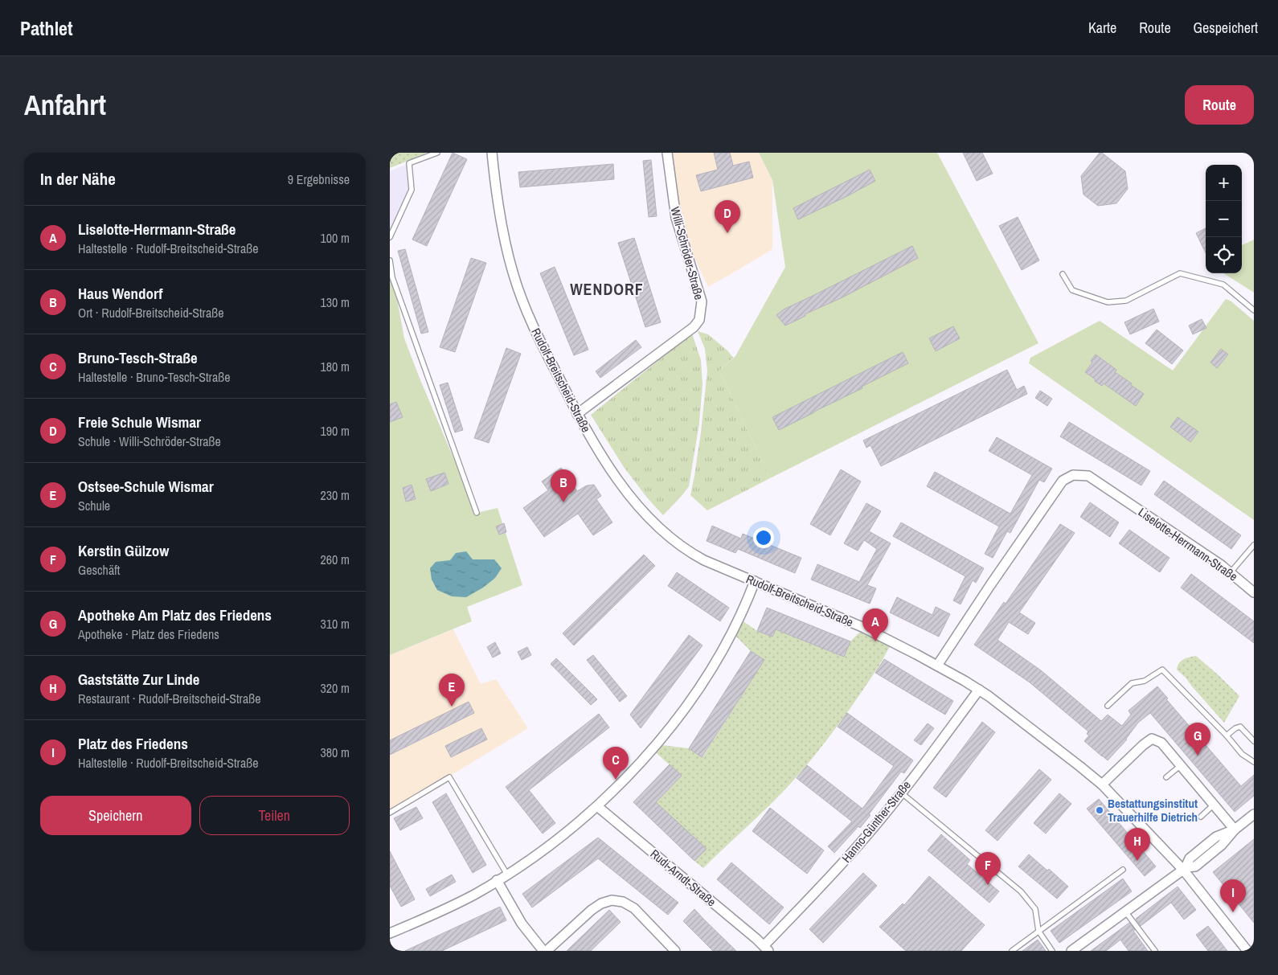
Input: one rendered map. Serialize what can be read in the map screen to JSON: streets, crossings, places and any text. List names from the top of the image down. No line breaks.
{"streets":{"street":["Willi-Schröder-Straße","Rudolf-Breitscheid-Straße","Liselotte-Herrmann-Straße","Hanno-Günther-Straße","Rudi-Arndt-Straße"]},"crossings":[["Willi-Schröder-Straße","Rudolf-Breitscheid-Straße"],["Rudolf-Breitscheid-Straße","Liselotte-Herrmann-Straße"],["Rudolf-Breitscheid-Straße","Hanno-Günther-Straße"],["Hanno-Günther-Straße","Rudi-Arndt-Straße"]],"districts":["WENDORF"],"places":["Bestattungsinstitut Trauerhilfe Dietrich"],"page":{"header":"Pathlet","nav":["Karte","Route","Gespeichert"],"buttons":["Route",["Speichern","Teilen"]],"title":"Anfahrt","heading":["In der Nähe","9 Ergebnisse"],"map_buttons":["+","−"],"pins":["D","B","A","E","G","C","H","F","I"],"list":[{"mark":"A","name":"Liselotte-Herrmann-Straße","note":"Haltestelle · Rudolf-Breitscheid-Straße","value":"100 m"},{"mark":"B","name":"Haus Wendorf","note":"Ort · Rudolf-Breitscheid-Straße","value":"130 m"},{"mark":"C","name":"Bruno-Tesch-Straße","note":"Haltestelle · Bruno-Tesch-Straße","value":"180 m"},{"mark":"D","name":"Freie Schule Wismar","note":"Schule · Willi-Schröder-Straße","value":"190 m"},{"mark":"E","name":"Ostsee-Schule Wismar","note":"Schule","value":"230 m"},{"mark":"F","name":"Kerstin Gülzow","note":"Geschäft","value":"260 m"},{"mark":"G","name":"Apotheke Am Platz des Friedens","note":"Apotheke · Platz des Friedens","value":"310 m"},{"mark":"H","name":"Gaststätte Zur Linde","note":"Restaurant · Rudolf-Breitscheid-Straße","value":"320 m"},{"mark":"I","name":"Platz des Friedens","note":"Haltestelle · Rudolf-Breitscheid-Straße","value":"380 m"}]}}
